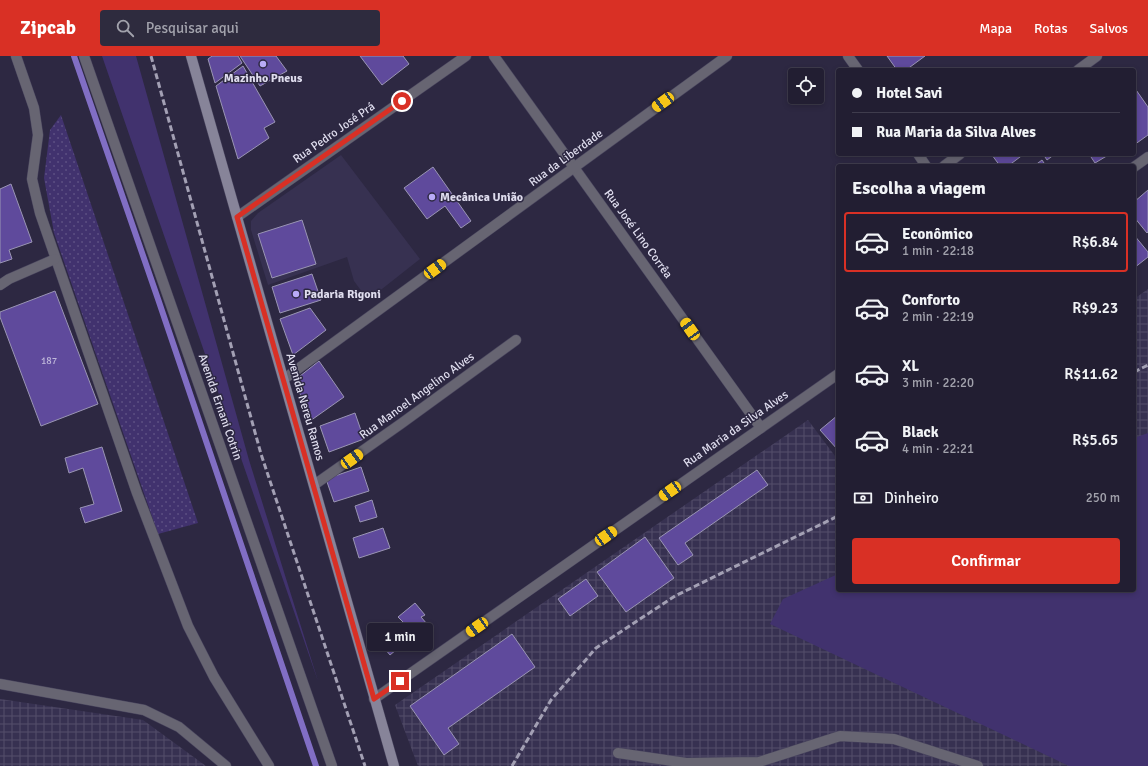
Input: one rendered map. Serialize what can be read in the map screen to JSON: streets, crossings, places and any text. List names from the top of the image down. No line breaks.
{"streets":{"main road":["Avenida Nereu Ramos"],"street":["Rua Pedro José Prá","Rua da Liberdade","Rua José Lino Corrêa","Rua Manoel Angelino Alves","Avenida Ernani Cotrin","Rua Maria da Silva Alves"]},"crossings":[["Rua Pedro José Prá","Avenida Nereu Ramos"],["Rua da Liberdade","Rua José Lino Corrêa"],["Rua da Liberdade","Avenida Nereu Ramos"],["Rua José Lino Corrêa","Rua Maria da Silva Alves"],["Rua Manoel Angelino Alves","Avenida Nereu Ramos"],["Avenida Nereu Ramos","Rua Maria da Silva Alves"]],"places":["Mazinho Pneus","Mecânica União","Padaria Rigoni"],"house_numbers":["187"],"page":{"header":"Zipcab","search":"Pesquisar aqui","nav":["Mapa","Rotas","Salvos"],"banner":["Hotel Savi","Rua Maria da Silva Alves"],"heading":"Escolha a viagem","list":[{"name":"Econômico","note":"1 min · 22:18","value":"R$6.84"},{"name":"Conforto","note":"2 min · 22:19","value":"R$9.23"},{"name":"XL","note":"3 min · 22:20","value":"R$11.62"},{"name":"Black","note":"4 min · 22:21","value":"R$5.65"}],"pay":["Dinheiro","250 m"],"buttons":"Confirmar","bubble":"1 min"}}
